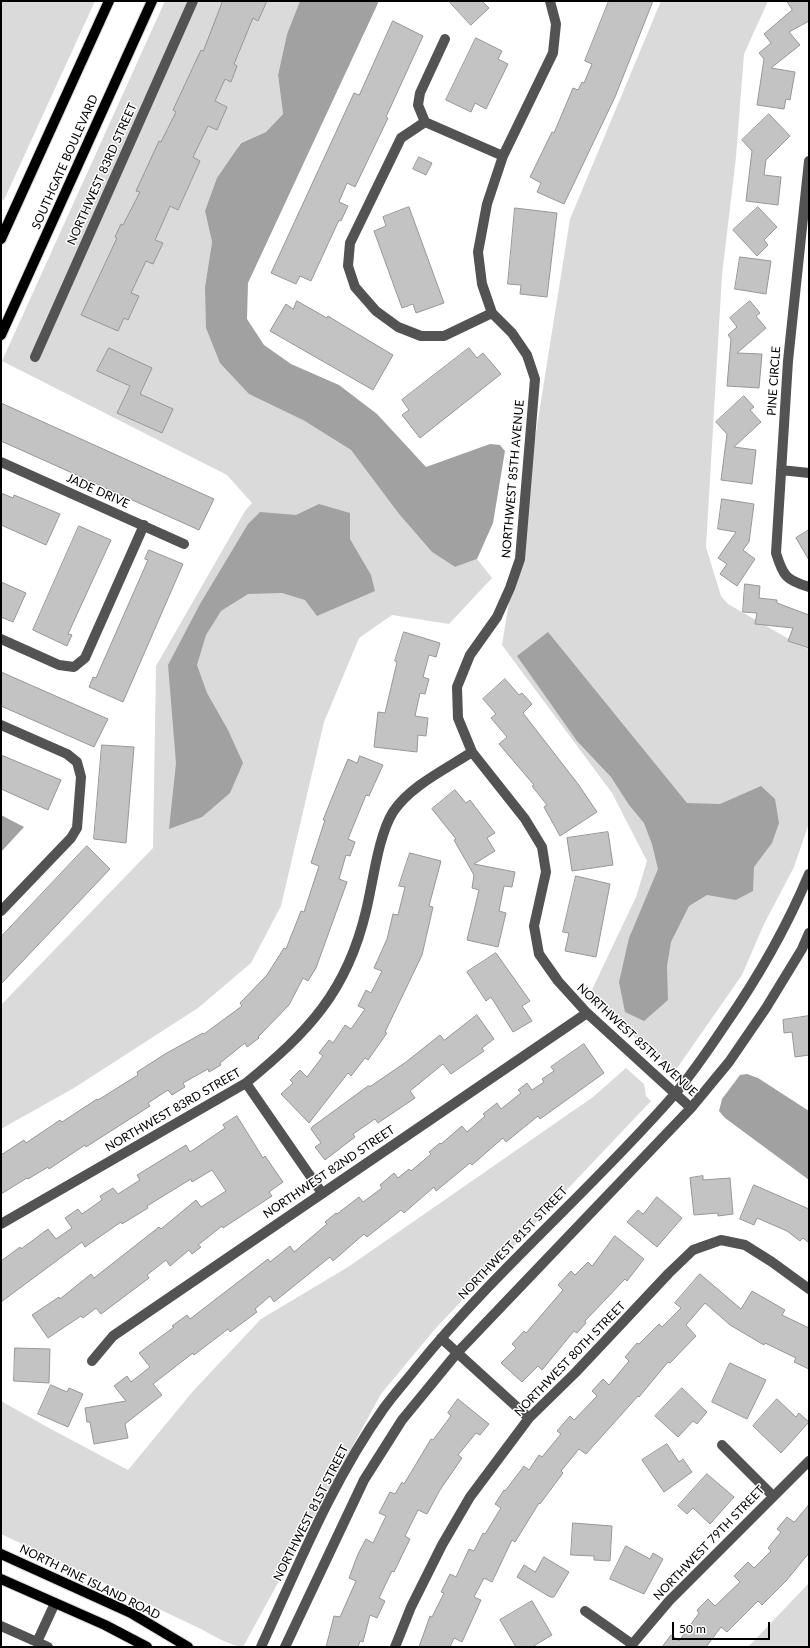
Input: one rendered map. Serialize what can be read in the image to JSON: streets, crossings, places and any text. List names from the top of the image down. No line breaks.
{"streets":{"main road":["SOUTHGATE BOULEVARD","NORTH PINE ISLAND ROAD"],"street":["NORTHWEST 83RD STREET","PINE CIRCLE","NORTHWEST 85TH AVENUE","JADE DRIVE","NORTHWEST 82ND STREET","NORTHWEST 81ST STREET","NORTHWEST 80TH STREET","NORTHWEST 79TH STREET"]},"crossings":[["NORTHWEST 83RD STREET","NORTHWEST 85TH AVENUE"],["NORTHWEST 85TH AVENUE","NORTHWEST 82ND STREET"],["NORTHWEST 85TH AVENUE","NORTHWEST 81ST STREET"]],"scale_bar":"50 m"}
